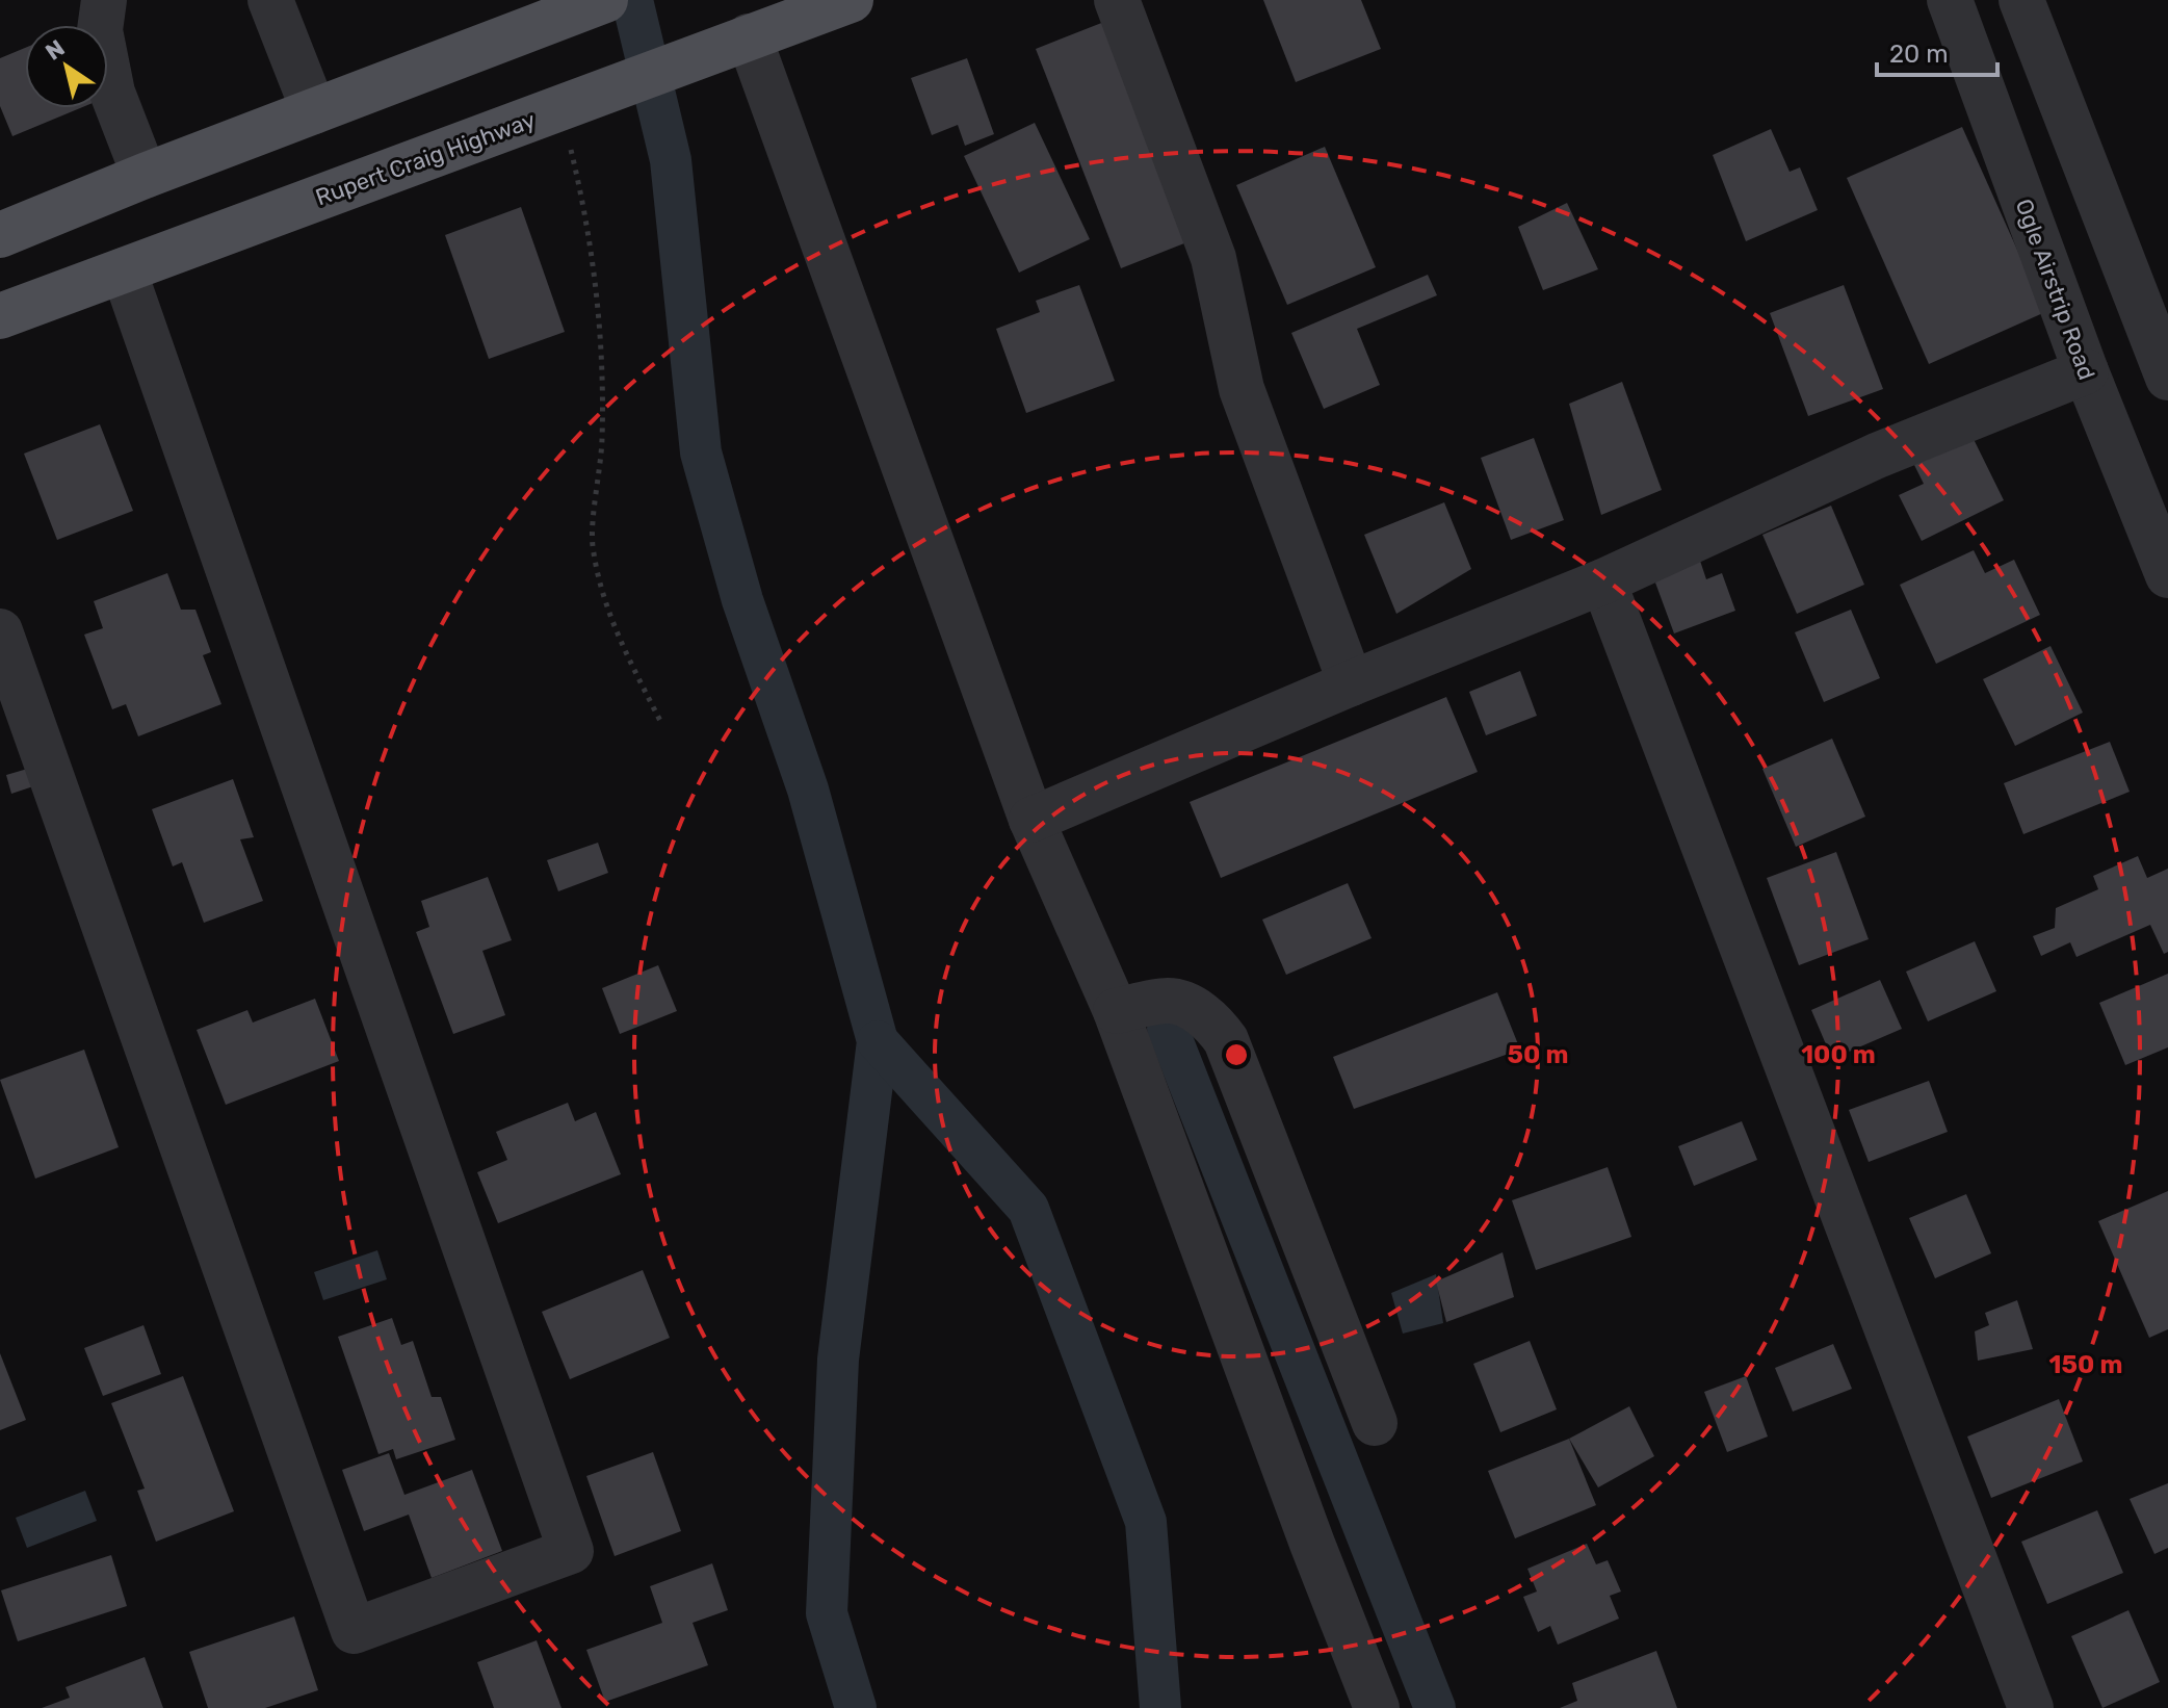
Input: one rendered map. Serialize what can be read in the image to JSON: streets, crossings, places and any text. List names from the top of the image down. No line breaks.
{"streets":{"main road":["Rupert Craig Highway"],"street":["Ogle Airstrip Road"]},"scale_bar":"20 m","north":"top left","rings":["50 m","100 m","150 m"]}
